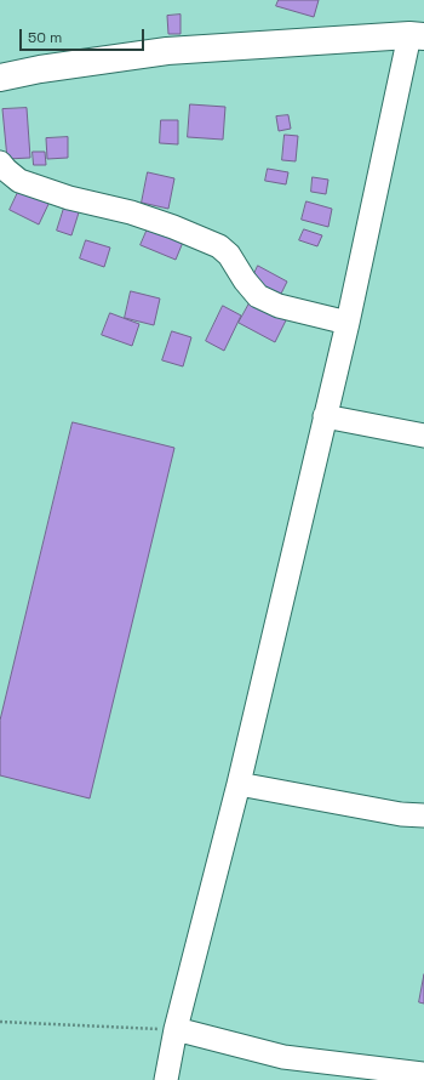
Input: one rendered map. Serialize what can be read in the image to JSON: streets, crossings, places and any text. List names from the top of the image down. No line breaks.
{"scale_bar":"50 m"}
